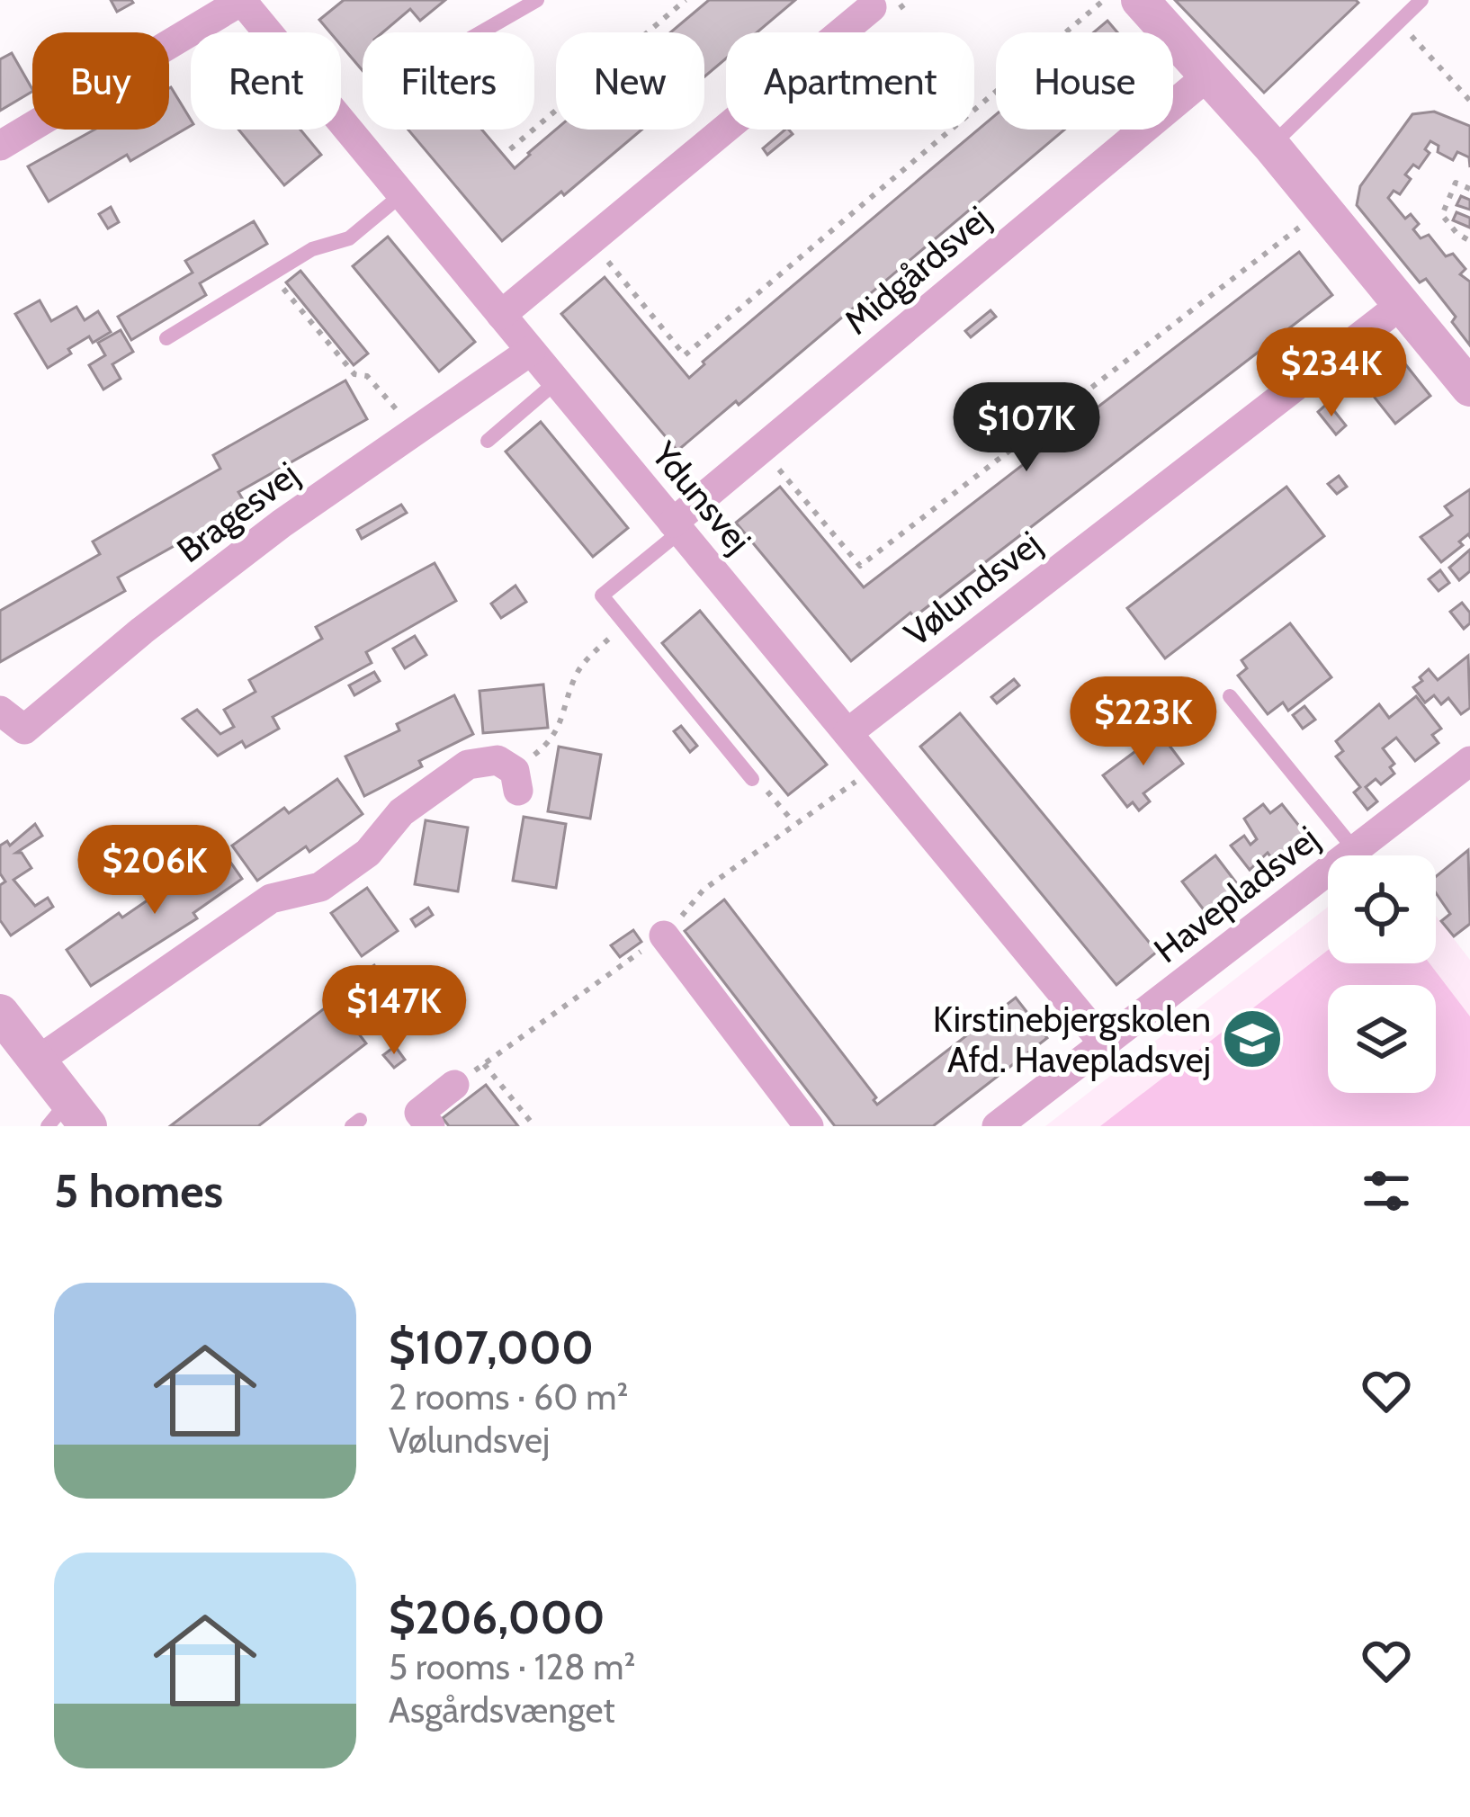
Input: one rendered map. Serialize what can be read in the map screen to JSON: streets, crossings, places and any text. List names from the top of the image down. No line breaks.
{"streets":{"street":["Midgårdsvej","Ydunsvej","Bragesvej","Vølundsvej","Havepladsvej"]},"crossings":[["Midgårdsvej","Ydunsvej"],["Ydunsvej","Bragesvej"],["Ydunsvej","Vølundsvej"],["Ydunsvej","Havepladsvej"]],"places":{"school or university":["Kirstinebjergskolen Afd. Havepladsvej"]},"page":{"chip":["Buy","Rent","Filters","New","Apartment","House"],"price":["$234K","$107K","$223K","$206K","$147K"],"heading":"5 homes","list":[{"name":"$107,000","note":"2 rooms · 60 m² · Vølundsvej"},{"name":"$206,000","note":"5 rooms · 128 m² · Asgårdsvænget"}]}}
